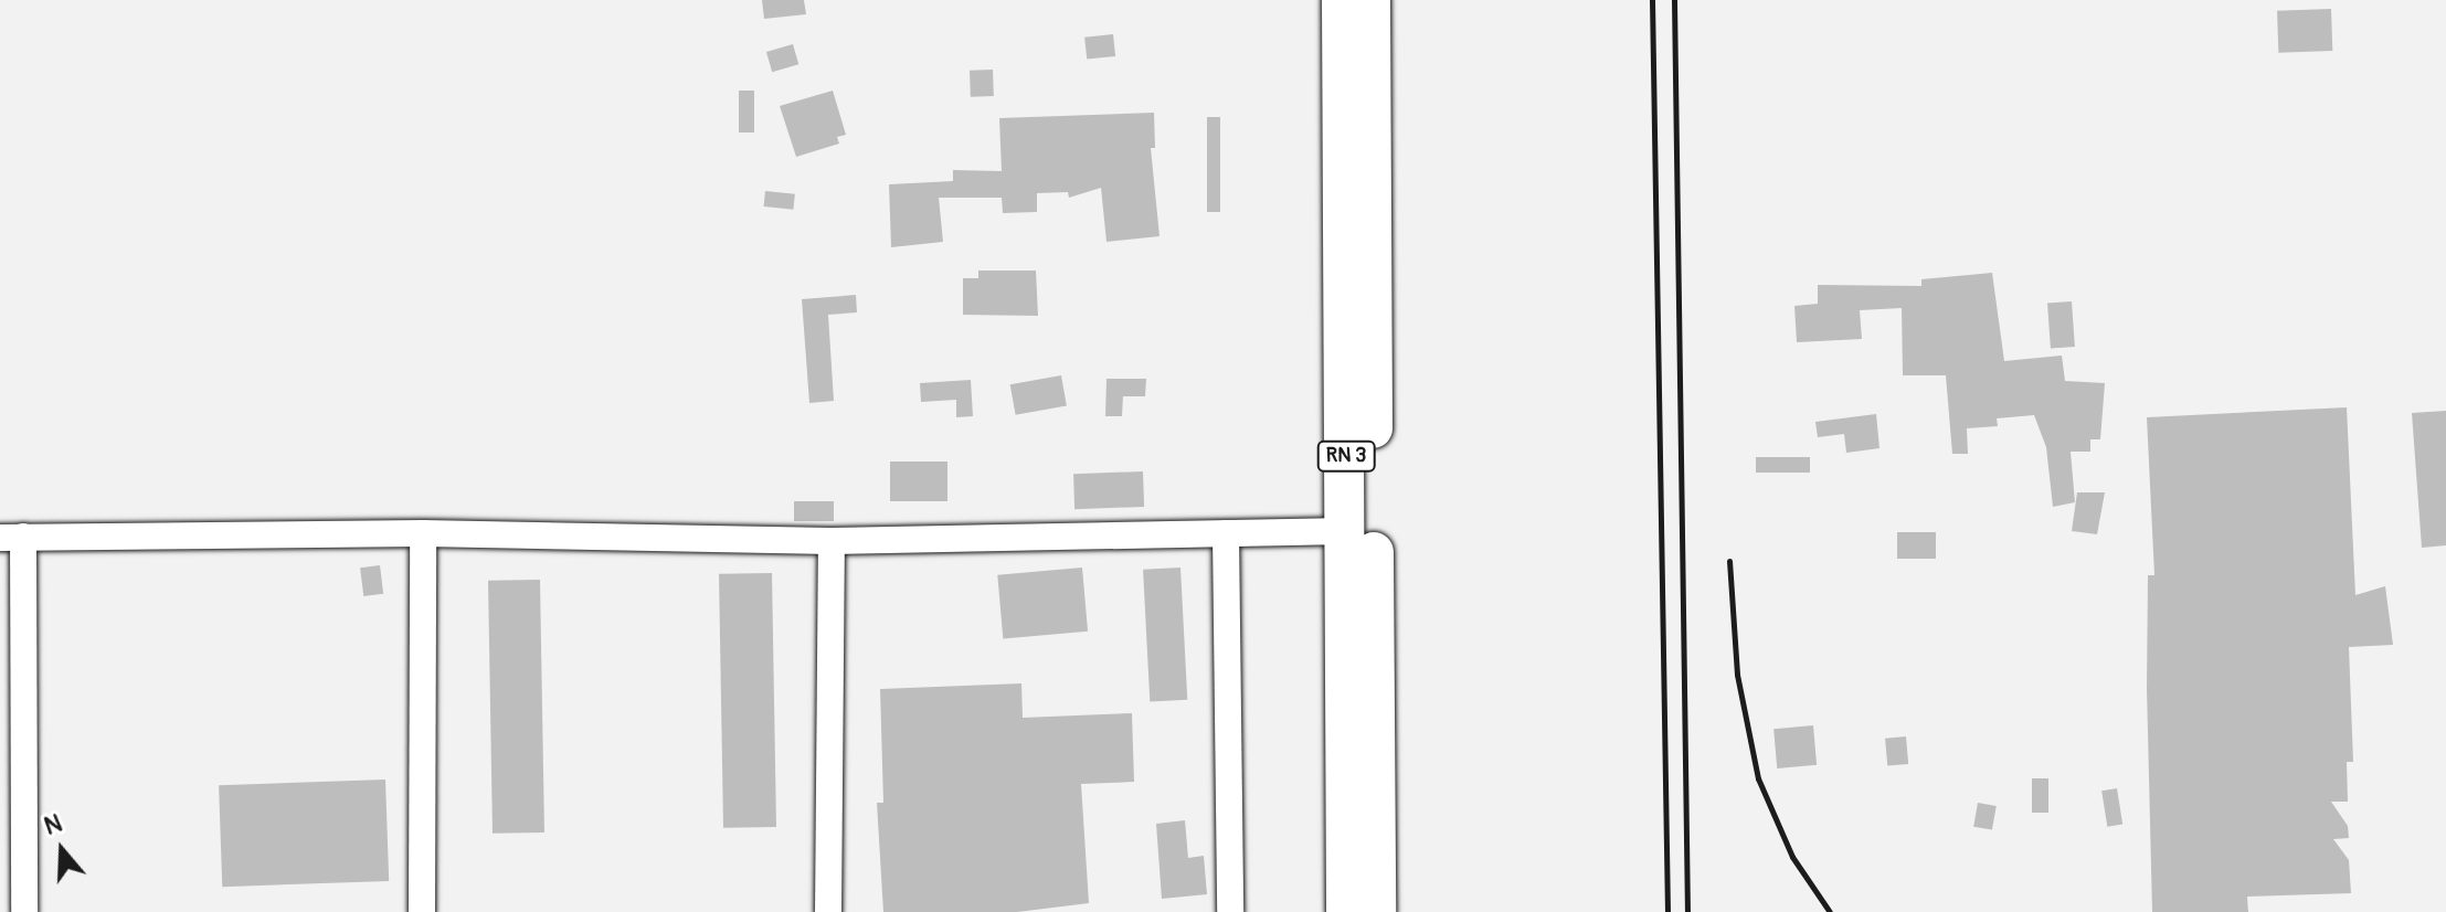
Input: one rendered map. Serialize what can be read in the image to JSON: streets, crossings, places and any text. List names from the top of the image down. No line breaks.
{"streets":{"highway":["RN 3"]},"north":"top"}
